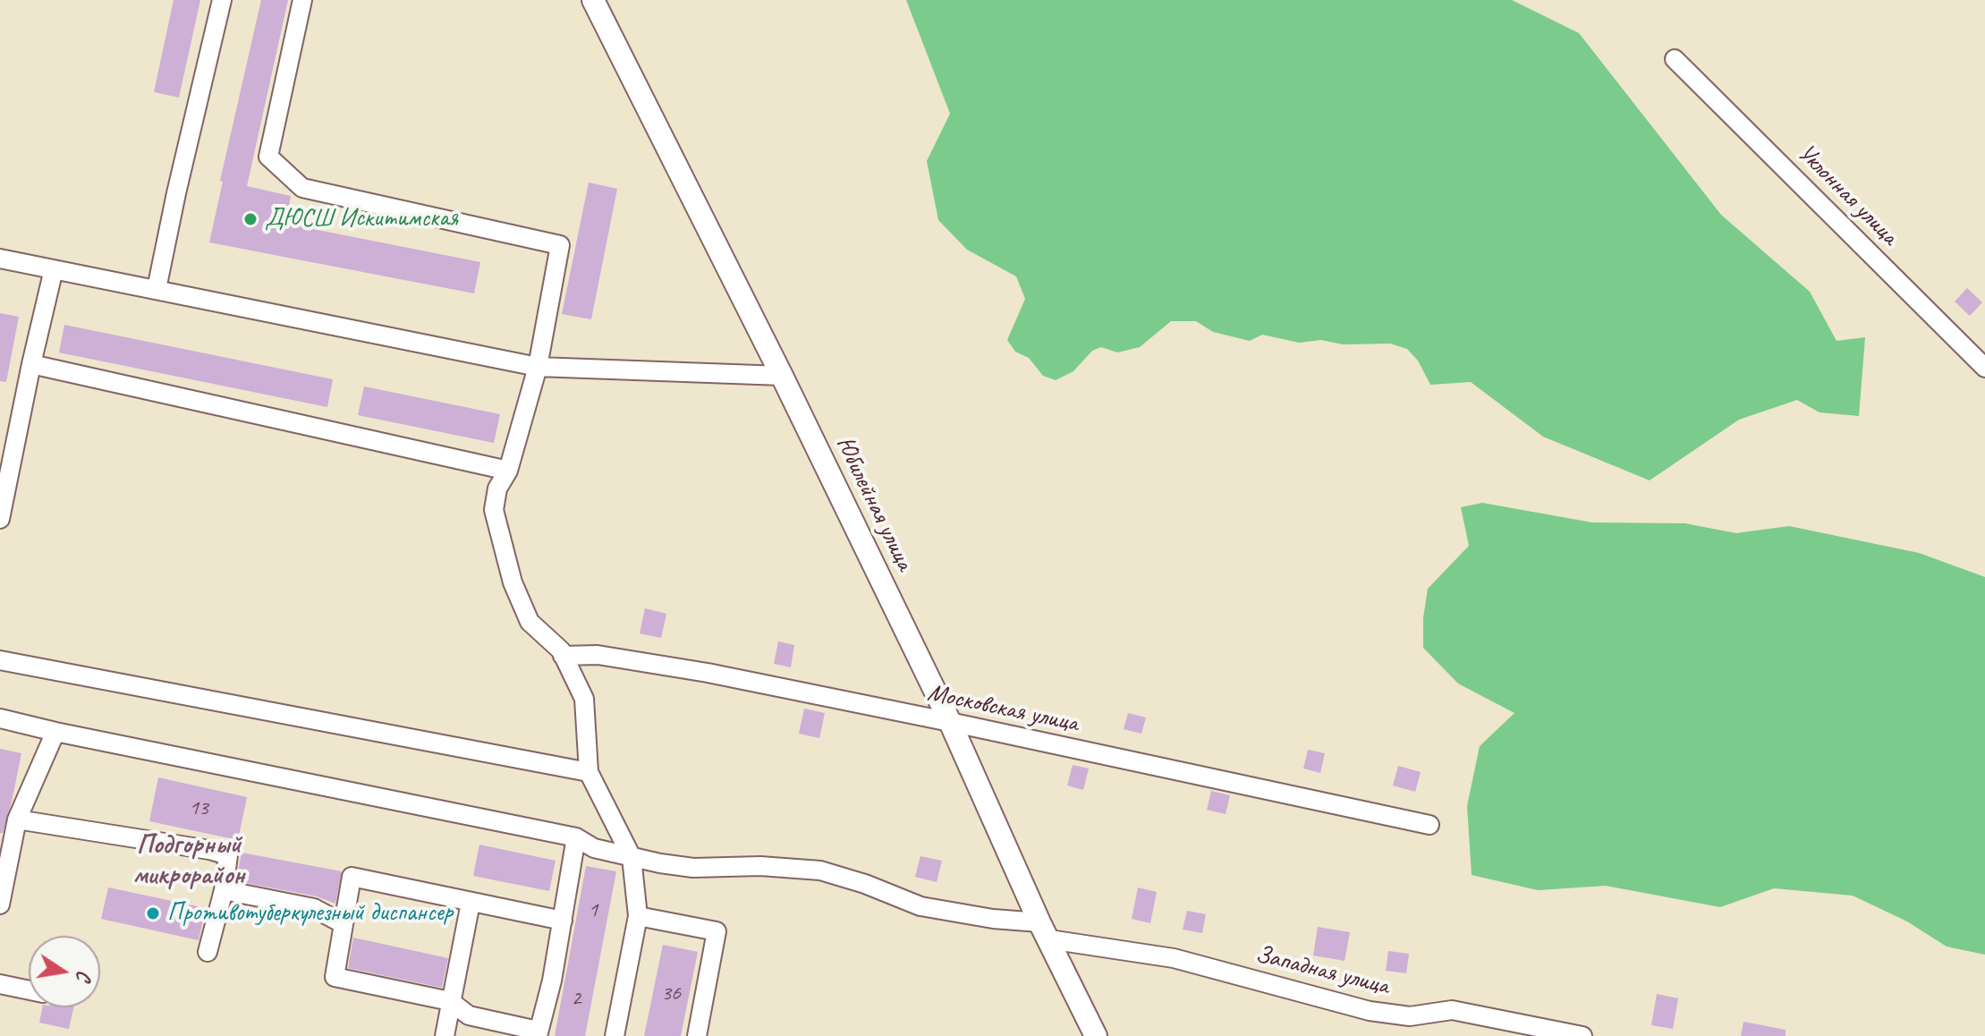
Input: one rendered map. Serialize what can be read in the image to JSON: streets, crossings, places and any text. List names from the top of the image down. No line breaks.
{"streets":{"main road":["Юбилейная улица"],"street":["Уклонная улица","Московская улица","Западная улица"]},"crossings":[["Юбилейная улица","Московская улица"],["Юбилейная улица","Западная улица"]],"districts":["Подгорный микрорайон"],"places":["ДЮСШ Искитимская","Противотуберкулезный диспансер"],"house_numbers":["13","1","36","2"],"north":"right"}
